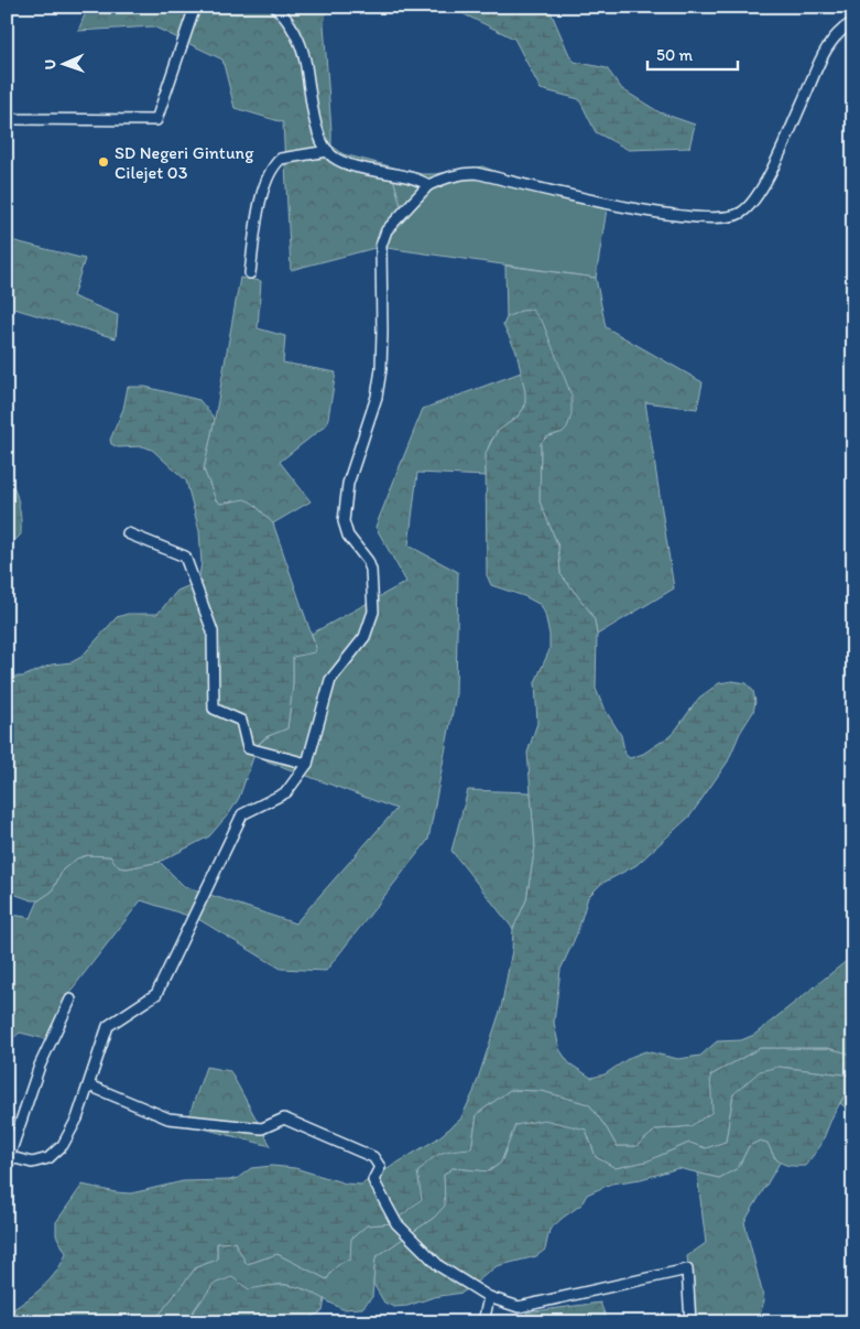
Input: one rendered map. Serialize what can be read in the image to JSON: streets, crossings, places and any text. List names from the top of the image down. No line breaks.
{"places":["SD Negeri Gintung Cilejet 03"],"scale_bar":"50 m","north":"left"}
